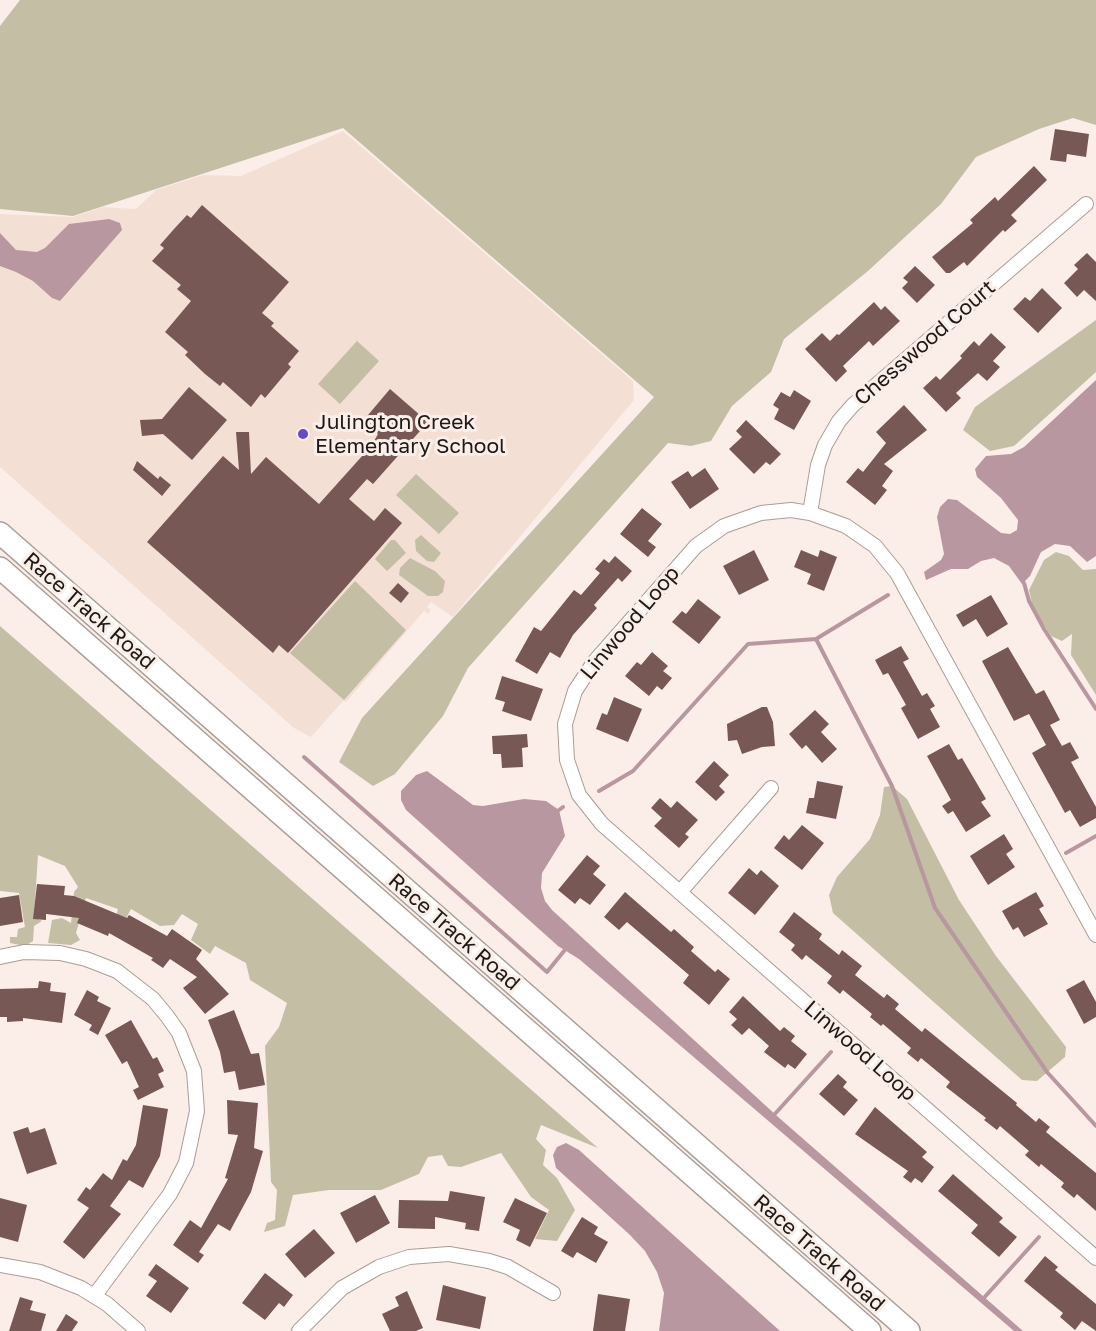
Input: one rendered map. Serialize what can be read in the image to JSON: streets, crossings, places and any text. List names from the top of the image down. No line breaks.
{"streets":{"main road":["Race Track Road"],"street":["Chesswood Court","Linwood Loop"]},"crossings":[["Chesswood Court","Linwood Loop"]],"places":["Julington Creek Elementary School"]}
